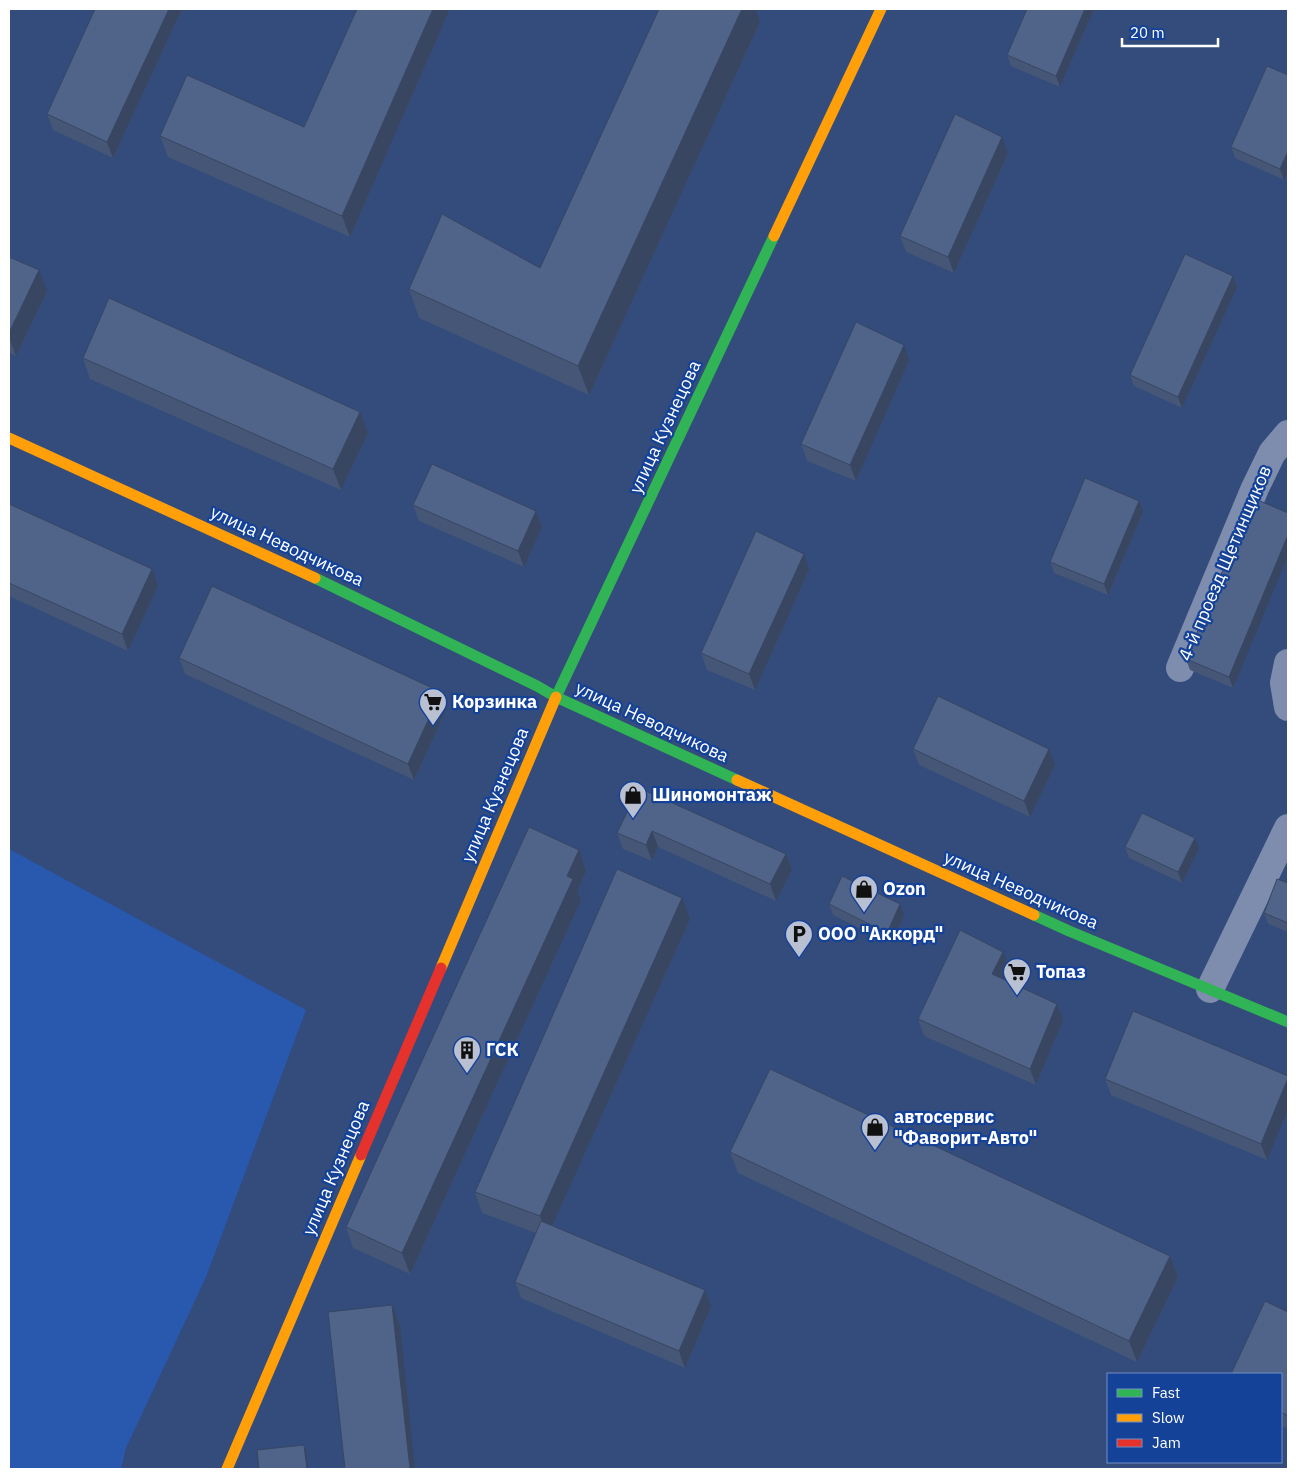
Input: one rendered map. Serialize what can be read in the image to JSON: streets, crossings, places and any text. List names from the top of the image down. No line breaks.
{"streets":{"main road":["улица Кузнецова","улица Неводчикова"],"street":["4-й проезд Щетинщиков"]},"crossings":[["улица Кузнецова","улица Неводчикова"]],"places":{"supermarket":["Корзинка","Топаз"],"shop":["Шиномонтаж","Ozon","автосервис \"Фаворит-Авто\""],"parking":["ООО \"Аккорд\""],"building":["ГСК"]},"legend":["Fast","Slow","Jam"],"scale_bar":"20 m"}
